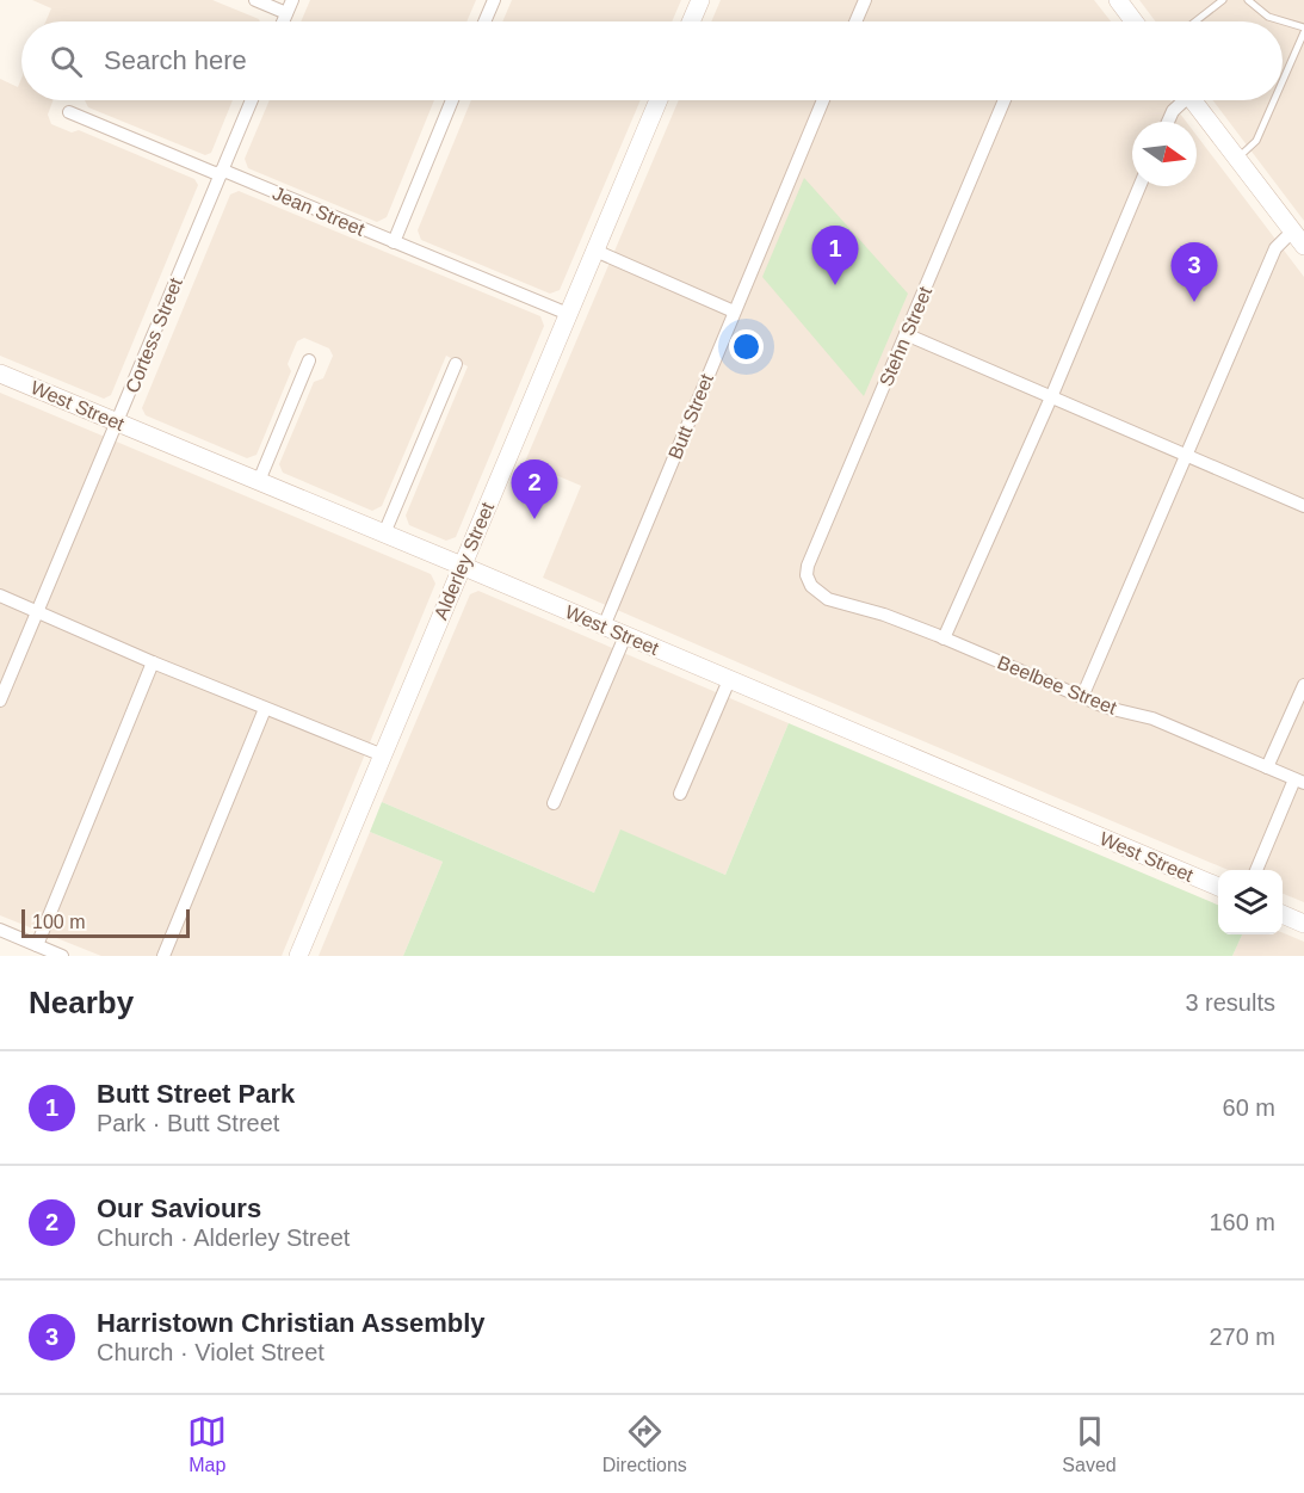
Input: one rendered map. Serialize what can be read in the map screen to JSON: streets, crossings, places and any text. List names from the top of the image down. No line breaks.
{"streets":{"main road":["West Street","Alderley Street"],"street":["Jean Street","Cortess Street","Stehn Street","Butt Street","Beelbee Street"]},"crossings":[["Jean Street","Cortess Street"],["Jean Street","Alderley Street"],["Cortess Street","West Street"],["Stehn Street","Beelbee Street"],["West Street","Butt Street"],["West Street","Alderley Street"]],"scale_bar":"100 m","north":"right","page":{"search":"Search here","pins":["1","3","2"],"scale":"100 m","heading":["Nearby","3 results"],"list":[{"mark":"1","name":"Butt Street Park","note":"Park · Butt Street","value":"60 m"},{"mark":"2","name":"Our Saviours","note":"Church · Alderley Street","value":"160 m"},{"mark":"3","name":"Harristown Christian Assembly","note":"Church · Violet Street","value":"270 m"}],"nav":["Map","Directions","Saved"]}}
